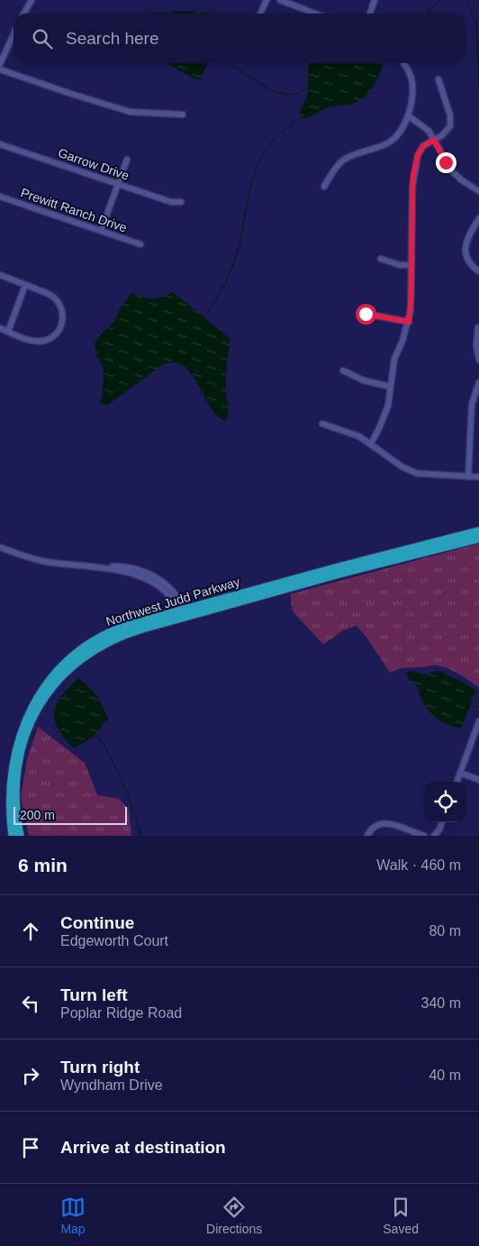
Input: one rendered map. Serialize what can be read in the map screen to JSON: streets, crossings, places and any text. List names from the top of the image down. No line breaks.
{"streets":{"highway":["Northwest Judd Parkway"],"street":["Garrow Drive","Prewitt Ranch Drive"]},"scale_bar":"200 m","page":{"search":"Search here","scale":"200 m","heading":["6 min","Walk · 460 m"],"list":[["Continue","Edgeworth Court","80 m"],["Turn left","Poplar Ridge Road","340 m"],["Turn right","Wyndham Drive","40 m"],"Arrive at destination"],"nav":["Map","Directions","Saved"]}}
